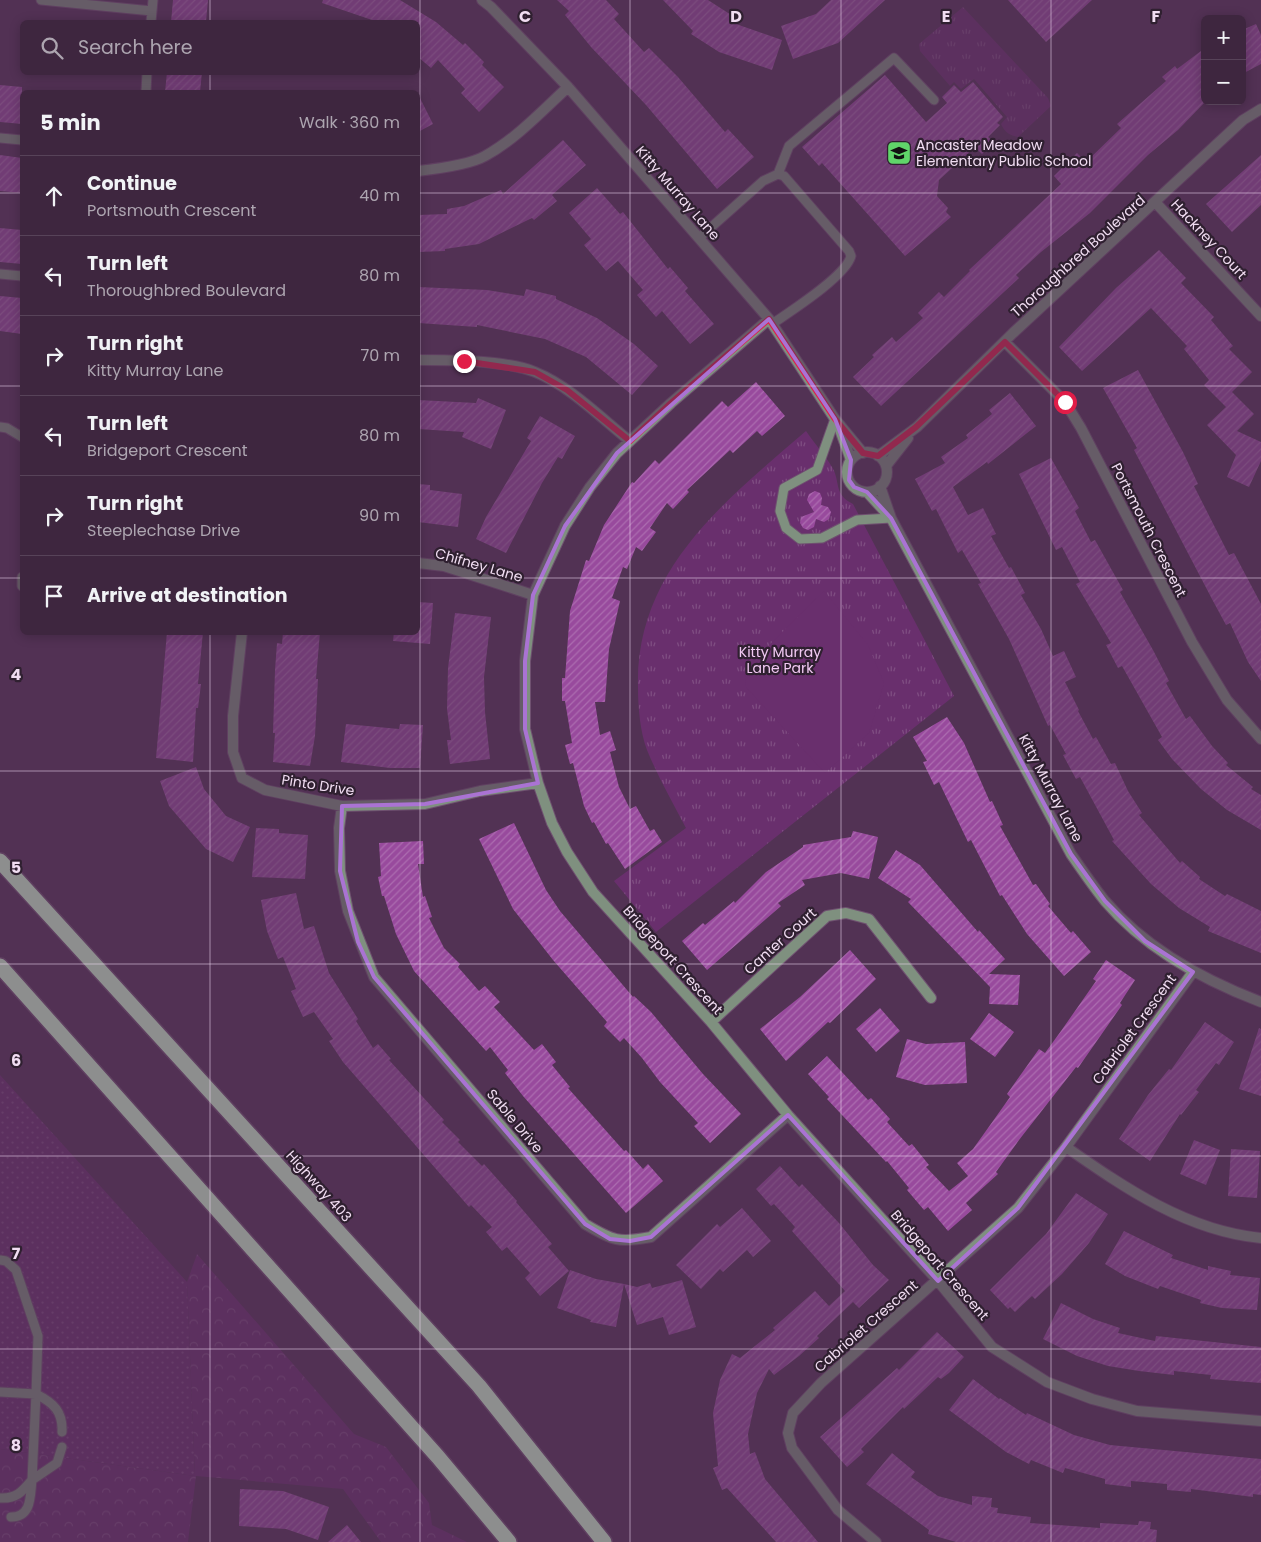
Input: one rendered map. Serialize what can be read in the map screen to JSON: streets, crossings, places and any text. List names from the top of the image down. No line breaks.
{"streets":{"highway":["Highway 403"],"street":["Kitty Murray Lane","Hackney Court","Thoroughbred Boulevard","Portsmouth Crescent","Chifney Lane","Pinto Drive","Canter Court","Bridgeport Crescent","Cabriolet Crescent","Sable Drive"]},"crossings":[["Kitty Murray Lane","Thoroughbred Boulevard"],["Kitty Murray Lane","Bridgeport Crescent"],["Kitty Murray Lane","Cabriolet Crescent"],["Hackney Court","Thoroughbred Boulevard"],["Thoroughbred Boulevard","Portsmouth Crescent"],["Chifney Lane","Bridgeport Crescent"],["Pinto Drive","Bridgeport Crescent"],["Pinto Drive","Sable Drive"],["Canter Court","Bridgeport Crescent"],["Bridgeport Crescent","Cabriolet Crescent"],["Bridgeport Crescent","Sable Drive"]],"parks":["Kitty Murray Lane Park"],"places":{"school or university":["Ancaster Meadow Elementary Public School"]},"page":{"map_buttons":["+","−"],"search":"Search here","heading":["5 min","Walk · 360 m"],"list":[["Continue","Portsmouth Crescent","40 m"],["Turn left","Thoroughbred Boulevard","80 m"],["Turn right","Kitty Murray Lane","70 m"],["Turn left","Bridgeport Crescent","80 m"],["Turn right","Steeplechase Drive","90 m"],"Arrive at destination"]},"grid":{"columns":["C","D","E","F"],"rows":["4","5","6","7","8"]}}
